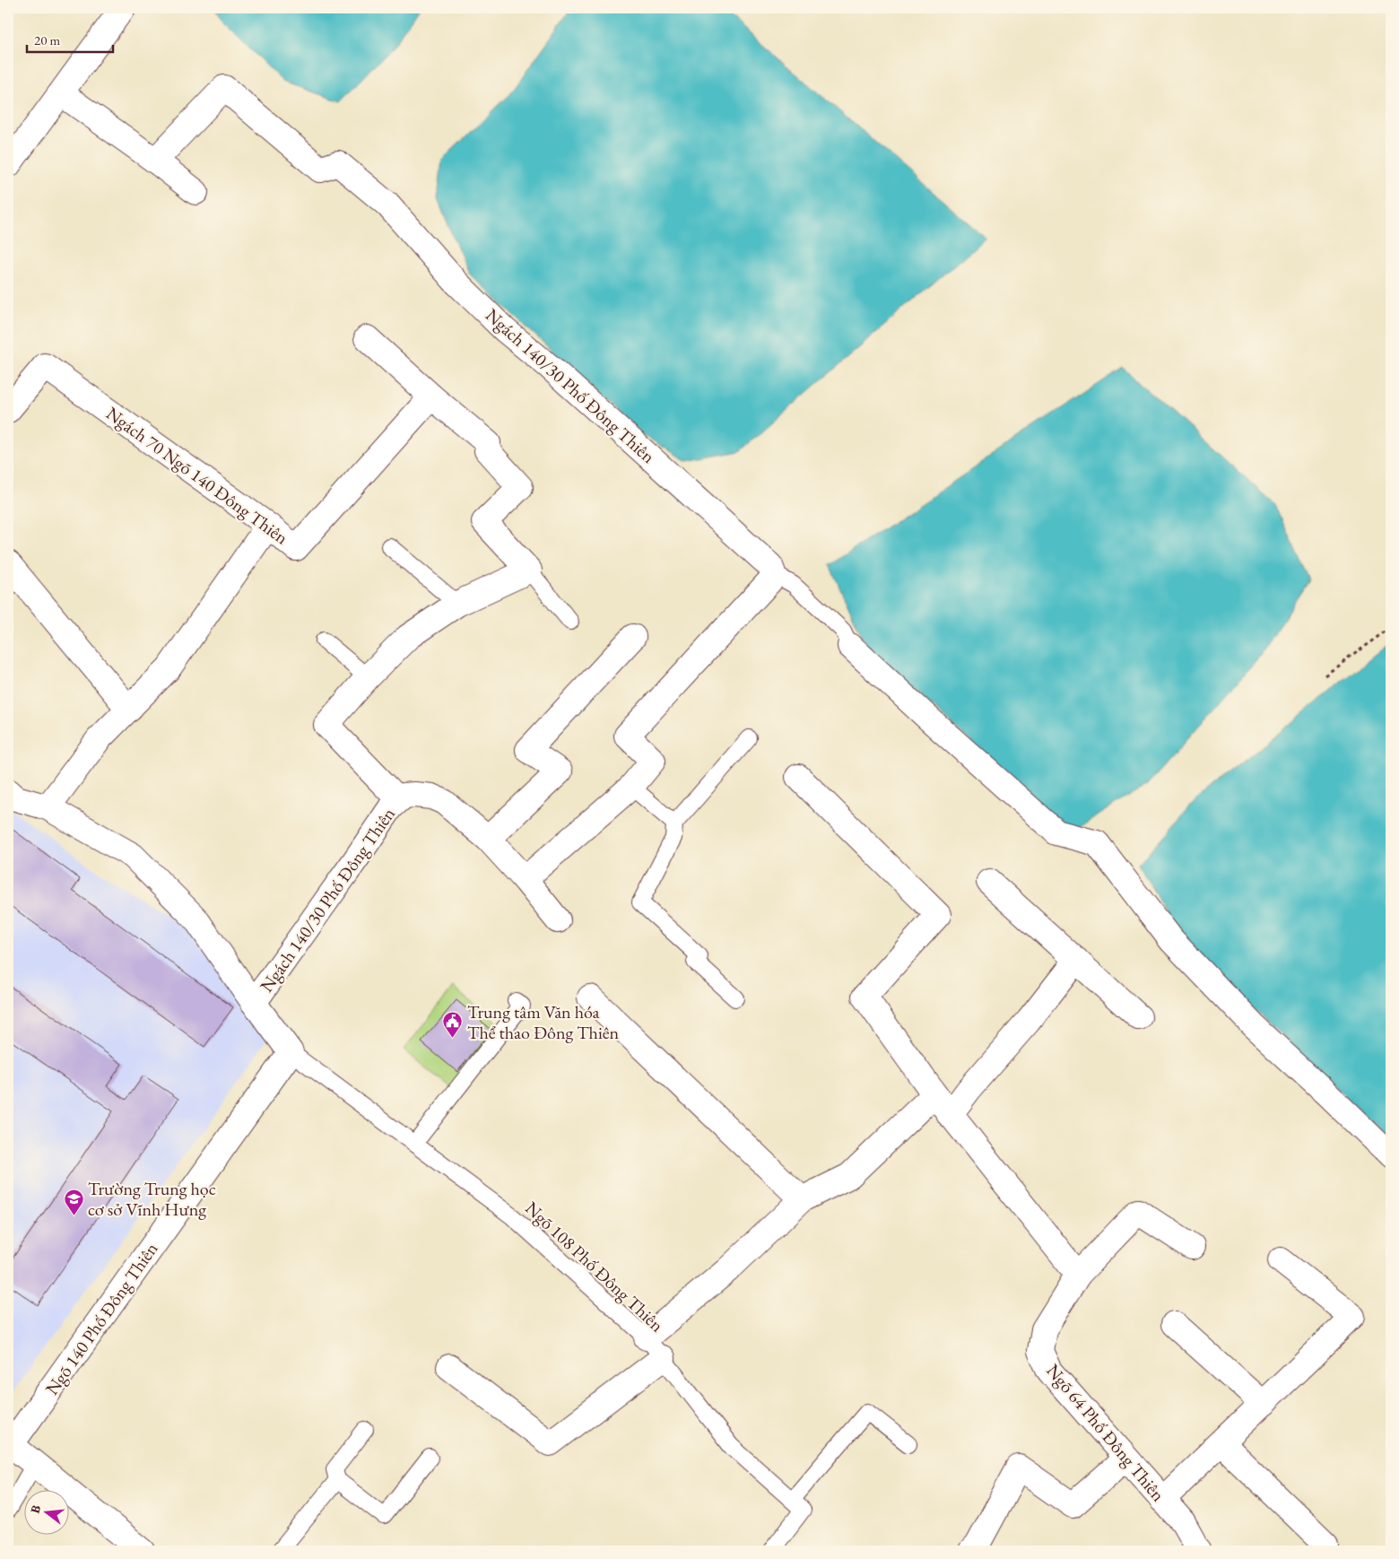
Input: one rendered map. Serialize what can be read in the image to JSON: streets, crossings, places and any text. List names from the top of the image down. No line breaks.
{"streets":{"street":["Ngách 140/30 Phố Đông Thiên","Ngách 70 Ngõ 140 Đông Thiên","Ngõ 140 Phố Đông Thiên","Ngõ 64 Phố Đông Thiên"],"lane":["Ngõ 108 Phố Đông Thiên"]},"crossings":[["Ngõ 108 Phố Đông Thiên","Ngõ 140 Phố Đông Thiên"]],"places":{"public building":["Trung tâm Văn hóa Thể thao Đông Thiên"],"school or university":["Trường Trung học cơ sở Vĩnh Hưng"]},"scale_bar":"20 m","north":"left"}
